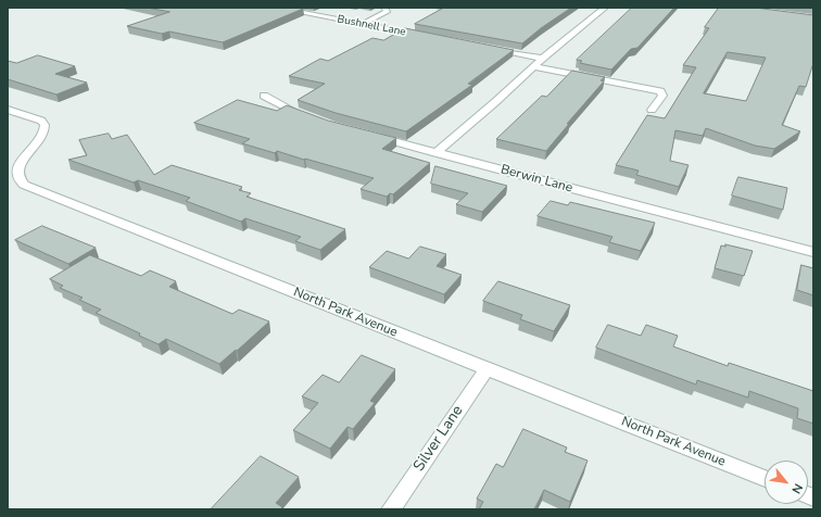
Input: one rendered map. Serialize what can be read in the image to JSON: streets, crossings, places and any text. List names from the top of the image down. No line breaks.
{"streets":{"street":["Bushnell Lane","Berwin Lane","North Park Avenue","Silver Lane"]},"crossings":[["North Park Avenue","Silver Lane"]],"north":"bottom right"}
